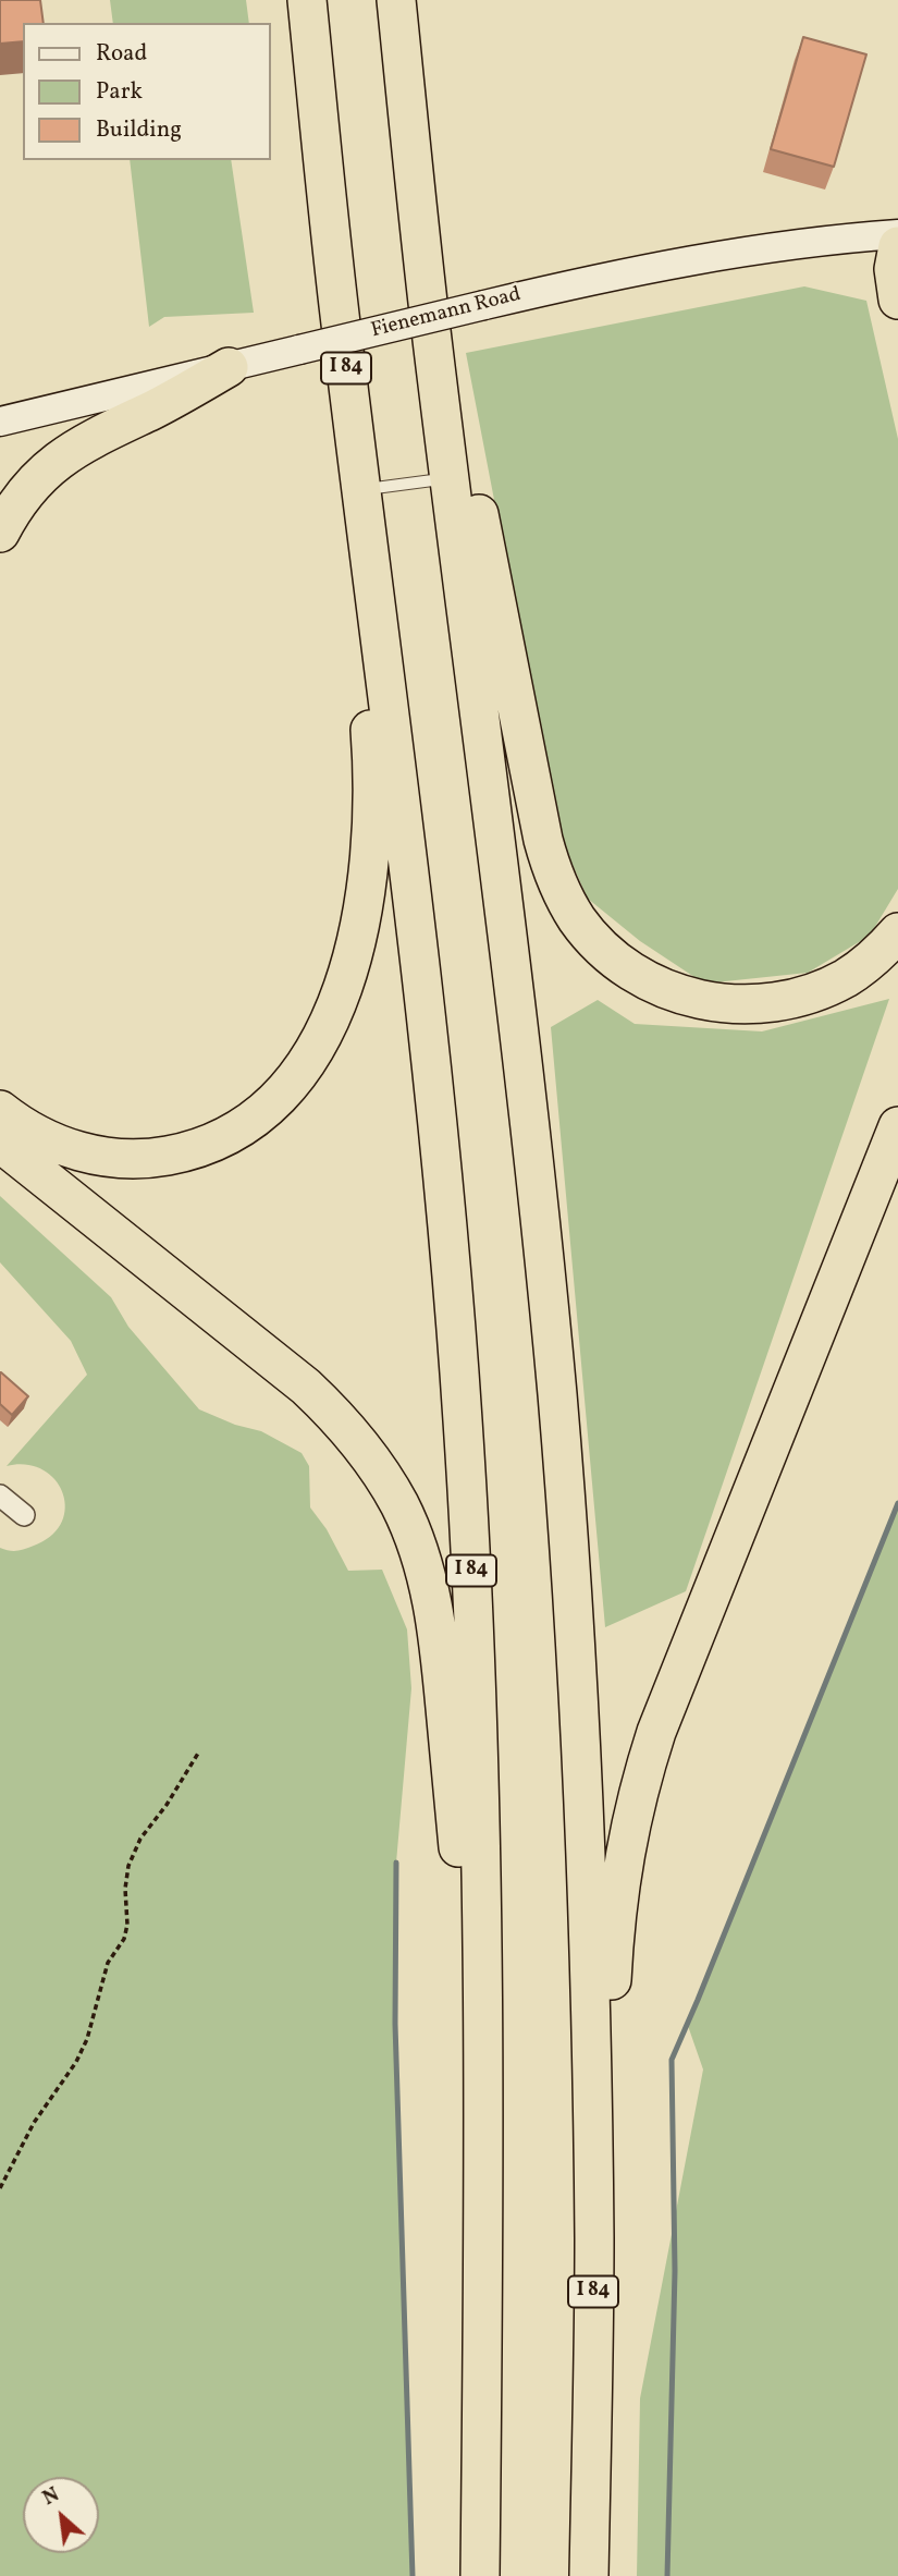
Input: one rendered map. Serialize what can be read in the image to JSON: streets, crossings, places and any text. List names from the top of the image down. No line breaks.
{"streets":{"highway":["I 84"],"main road":["Fienemann Road"]},"legend":["Road","Park","Building"],"north":"top left"}
